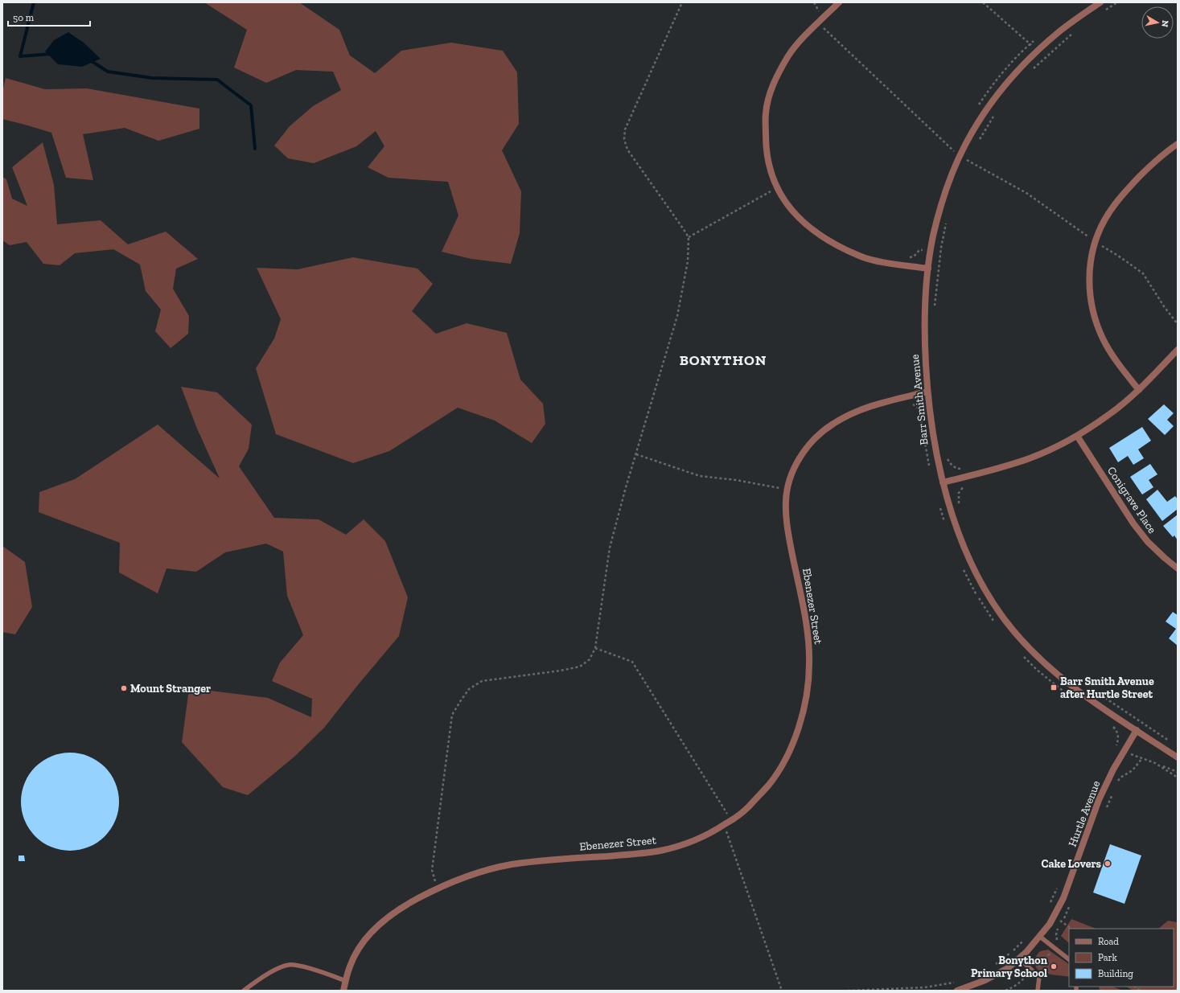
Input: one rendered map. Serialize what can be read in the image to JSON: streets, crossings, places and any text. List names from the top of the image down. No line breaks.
{"streets":{"street":["Barr Smith Avenue","Conigrave Place","Ebenezer Street","Hurtle Avenue"]},"crossings":[["Barr Smith Avenue","Ebenezer Street"],["Barr Smith Avenue","Hurtle Avenue"]],"districts":["BONYTHON"],"places":{"transit":["Barr Smith Avenue after Hurtle Street"],"other":["Mount Stranger","Cake Lovers","Bonython Primary School"]},"legend":["Road","Park","Building"],"scale_bar":"50 m","north":"right"}
